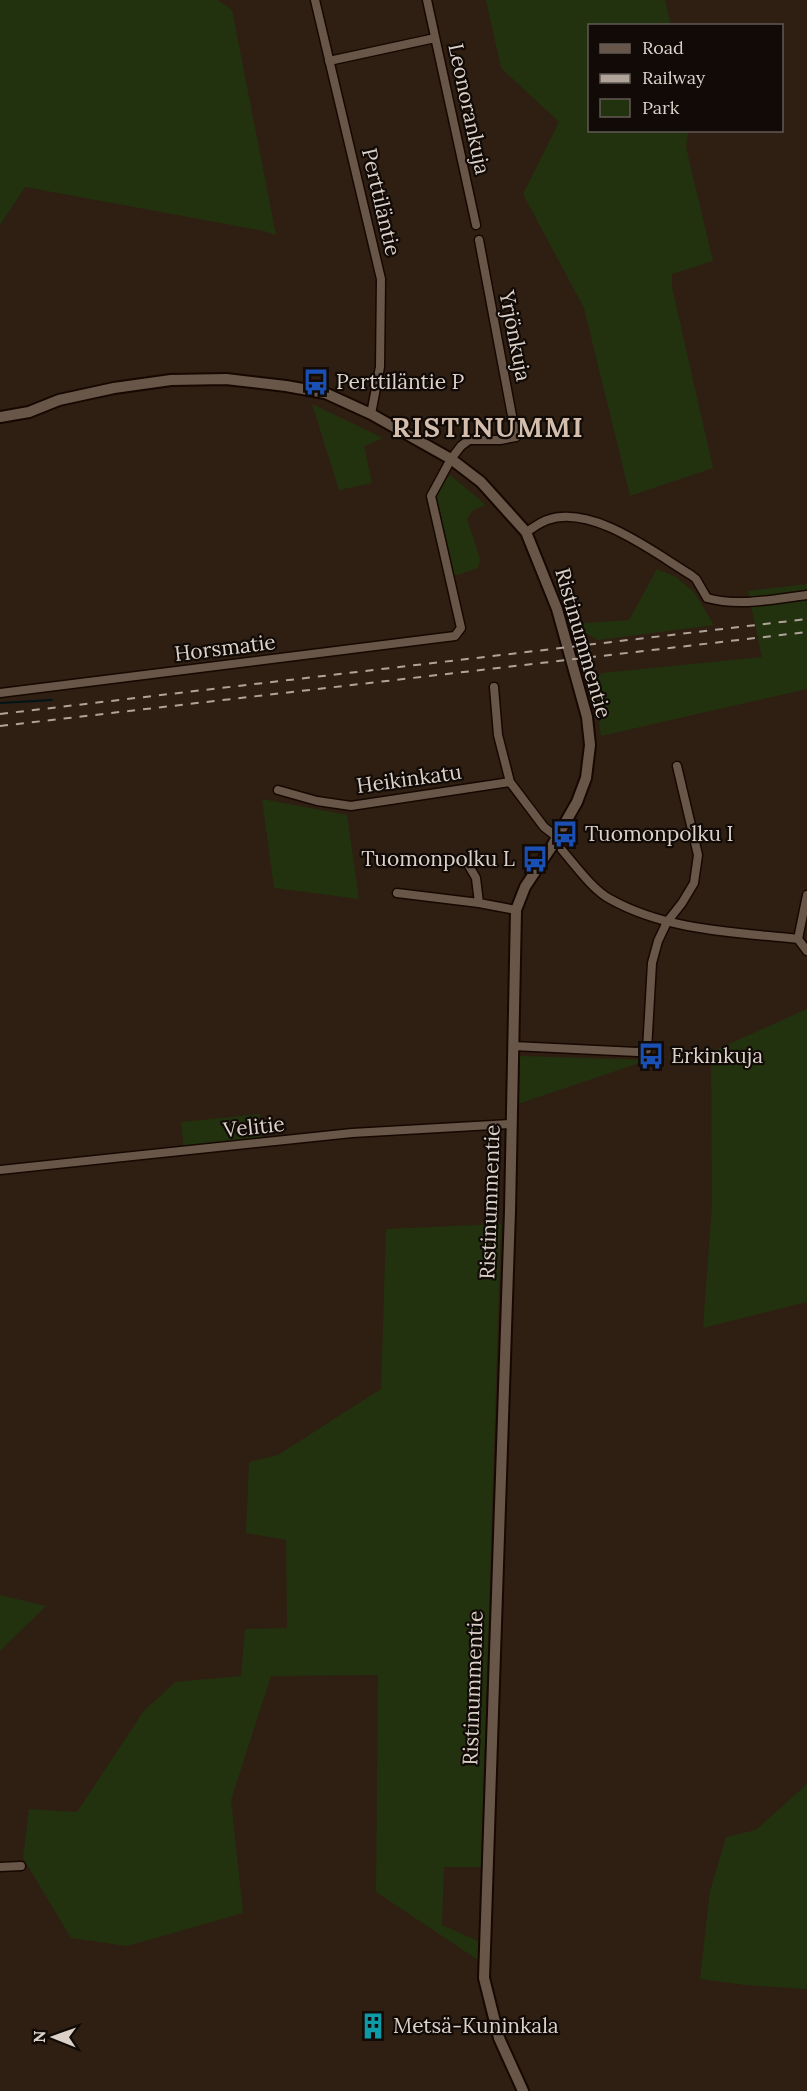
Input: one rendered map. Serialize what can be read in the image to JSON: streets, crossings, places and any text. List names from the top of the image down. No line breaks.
{"streets":{"street":["Leonorankuja","Perttiläntie","Yrjönkuja","Ristinummentie","Horsmatie","Heikinkatu","Velitie"]},"crossings":[["Perttiläntie","Ristinummentie"],["Yrjönkuja","Ristinummentie"],["Yrjönkuja","Horsmatie"],["Ristinummentie","Horsmatie"],["Ristinummentie","Velitie"]],"districts":["RISTINUMMI"],"places":{"bus stop":["Perttiläntie P","Tuomonpolku I","Tuomonpolku L","Erkinkuja"],"building":["Metsä-Kuninkala"]},"legend":["Road","Railway","Park"],"north":"left"}
